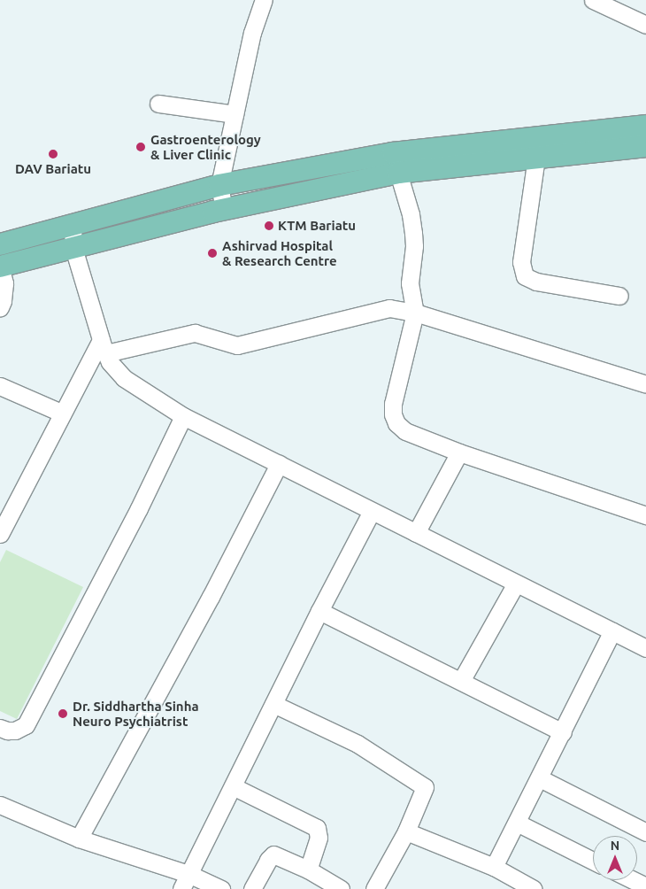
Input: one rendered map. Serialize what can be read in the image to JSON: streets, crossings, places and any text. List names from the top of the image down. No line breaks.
{"places":["Gastroenterology & Liver Clinic","DAV Bariatu","KTM Bariatu","Ashirvad Hospital & Research Centre","Dr. Siddhartha Sinha Neuro Psychiatrist"],"north":"top"}
